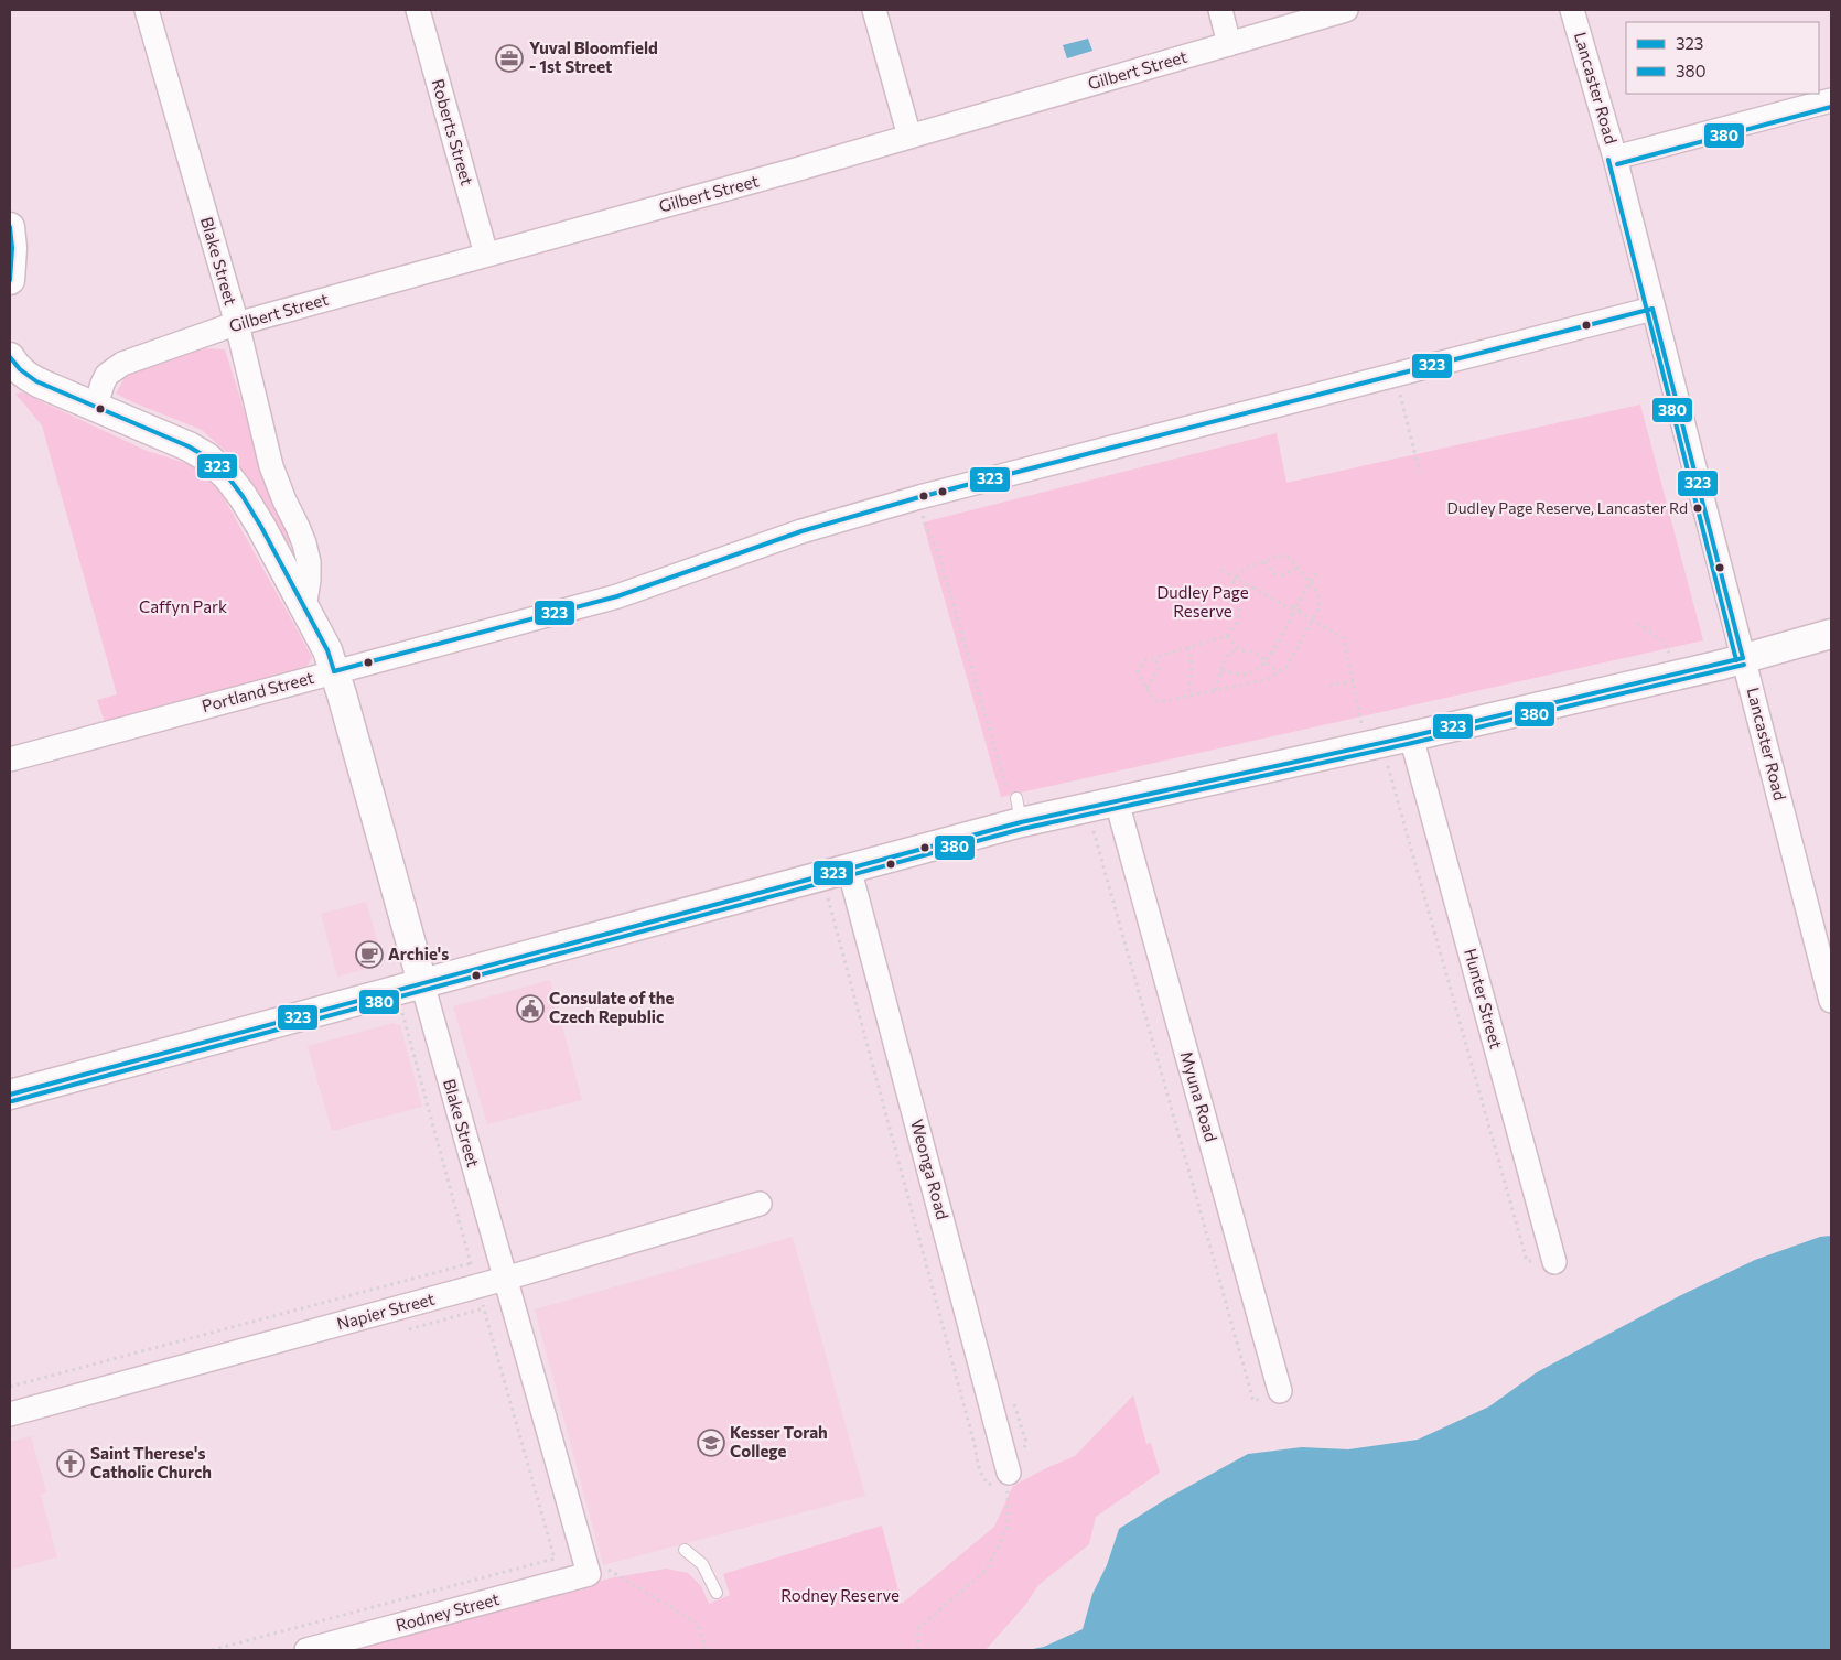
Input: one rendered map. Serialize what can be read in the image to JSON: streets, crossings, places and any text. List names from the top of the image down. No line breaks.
{"streets":{"street":["Gilbert Street","Lancaster Road","Roberts Street","Blake Street","Portland Street","Hunter Street","Myuna Road","Weonga Road","Napier Street","Rodney Street"]},"crossings":[["Gilbert Street","Roberts Street"],["Gilbert Street","Blake Street"],["Lancaster Road","Portland Street"],["Blake Street","Portland Street"],["Blake Street","Napier Street"],["Blake Street","Rodney Street"]],"parks":["Dudley Page Reserve","Caffyn Park","Rodney Reserve"],"places":{"office":["Yuval Bloomfield - 1st Street"],"other":["Dudley Page Reserve, Lancaster Rd"],"cafe":["Archie's"],"public building":["Consulate of the Czech Republic"],"school or university":["Kesser Torah College"],"church":["Saint Therese's Catholic Church"]},"lines":["transit line 380","transit line 323"],"legend":["323","380"]}
